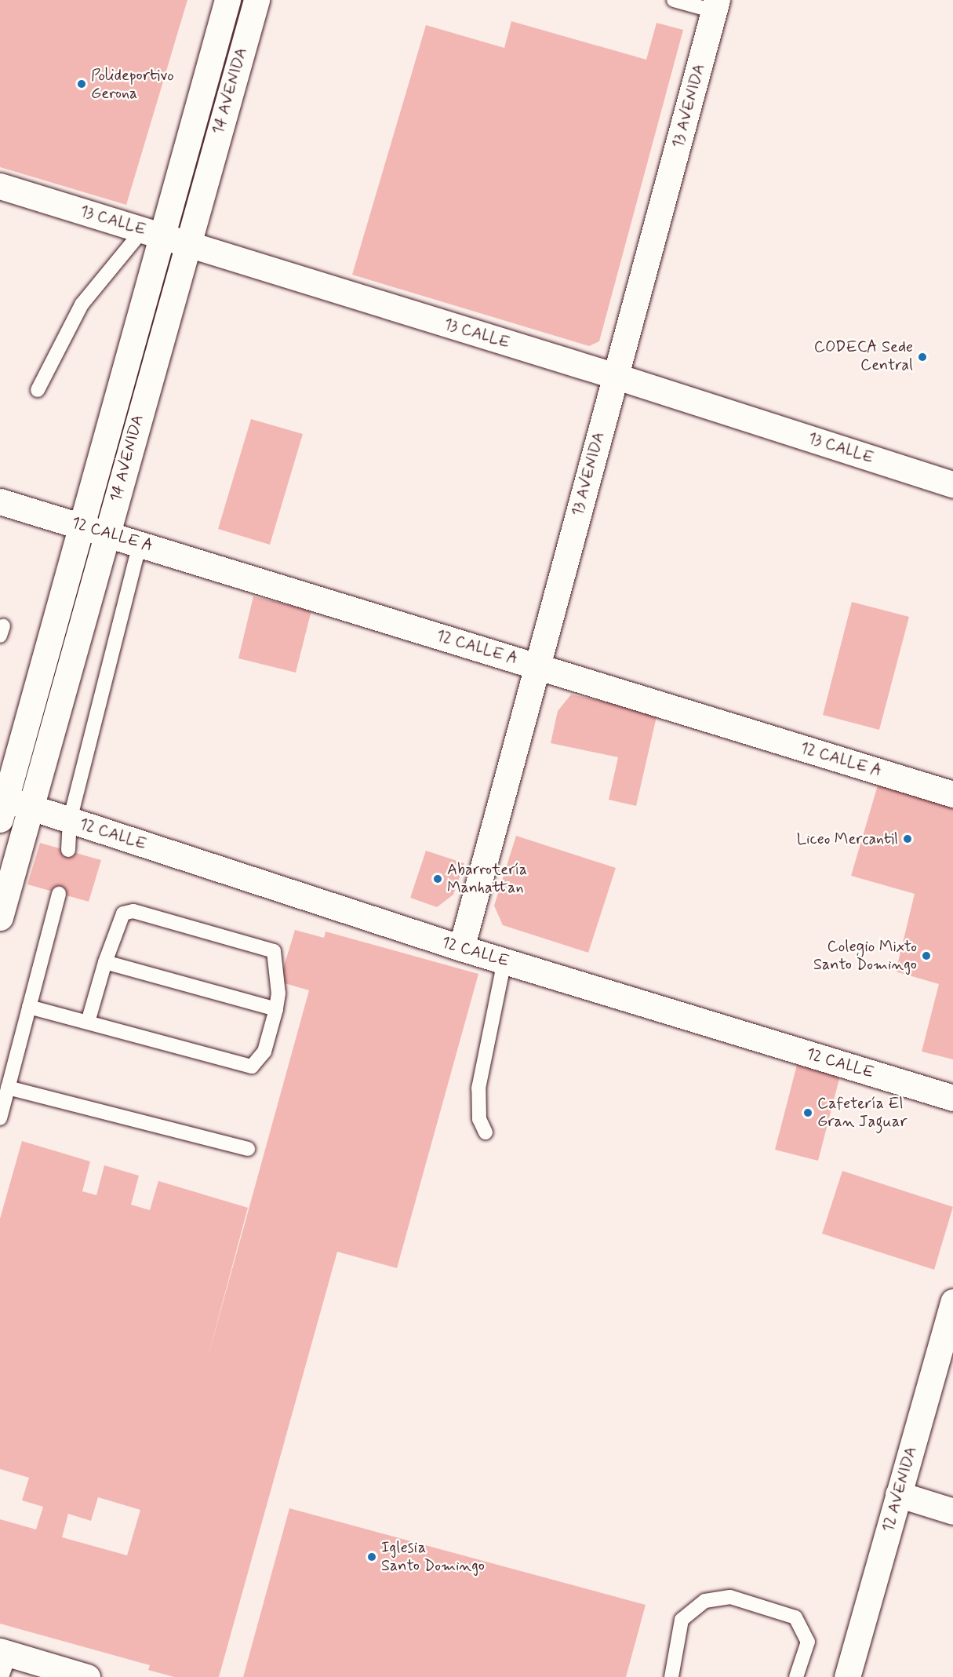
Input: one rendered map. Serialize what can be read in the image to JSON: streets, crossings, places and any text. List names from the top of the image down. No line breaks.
{"streets":{"street":["14 AVENIDA","13 AVENIDA","13 CALLE","12 CALLE A","12 CALLE","12 AVENIDA"]},"crossings":[["14 AVENIDA","13 CALLE"],["14 AVENIDA","12 CALLE A"],["14 AVENIDA","12 CALLE"],["13 AVENIDA","13 CALLE"],["13 AVENIDA","12 CALLE A"],["13 AVENIDA","12 CALLE"]],"places":["Polideportivo Gerona","CODECA Sede Central","Liceo Mercantil","Abarrotería Manhattan","Colegio Mixto Santo Domingo","Cafetería El Gran Jaguar","Iglesia Santo Domingo"]}
